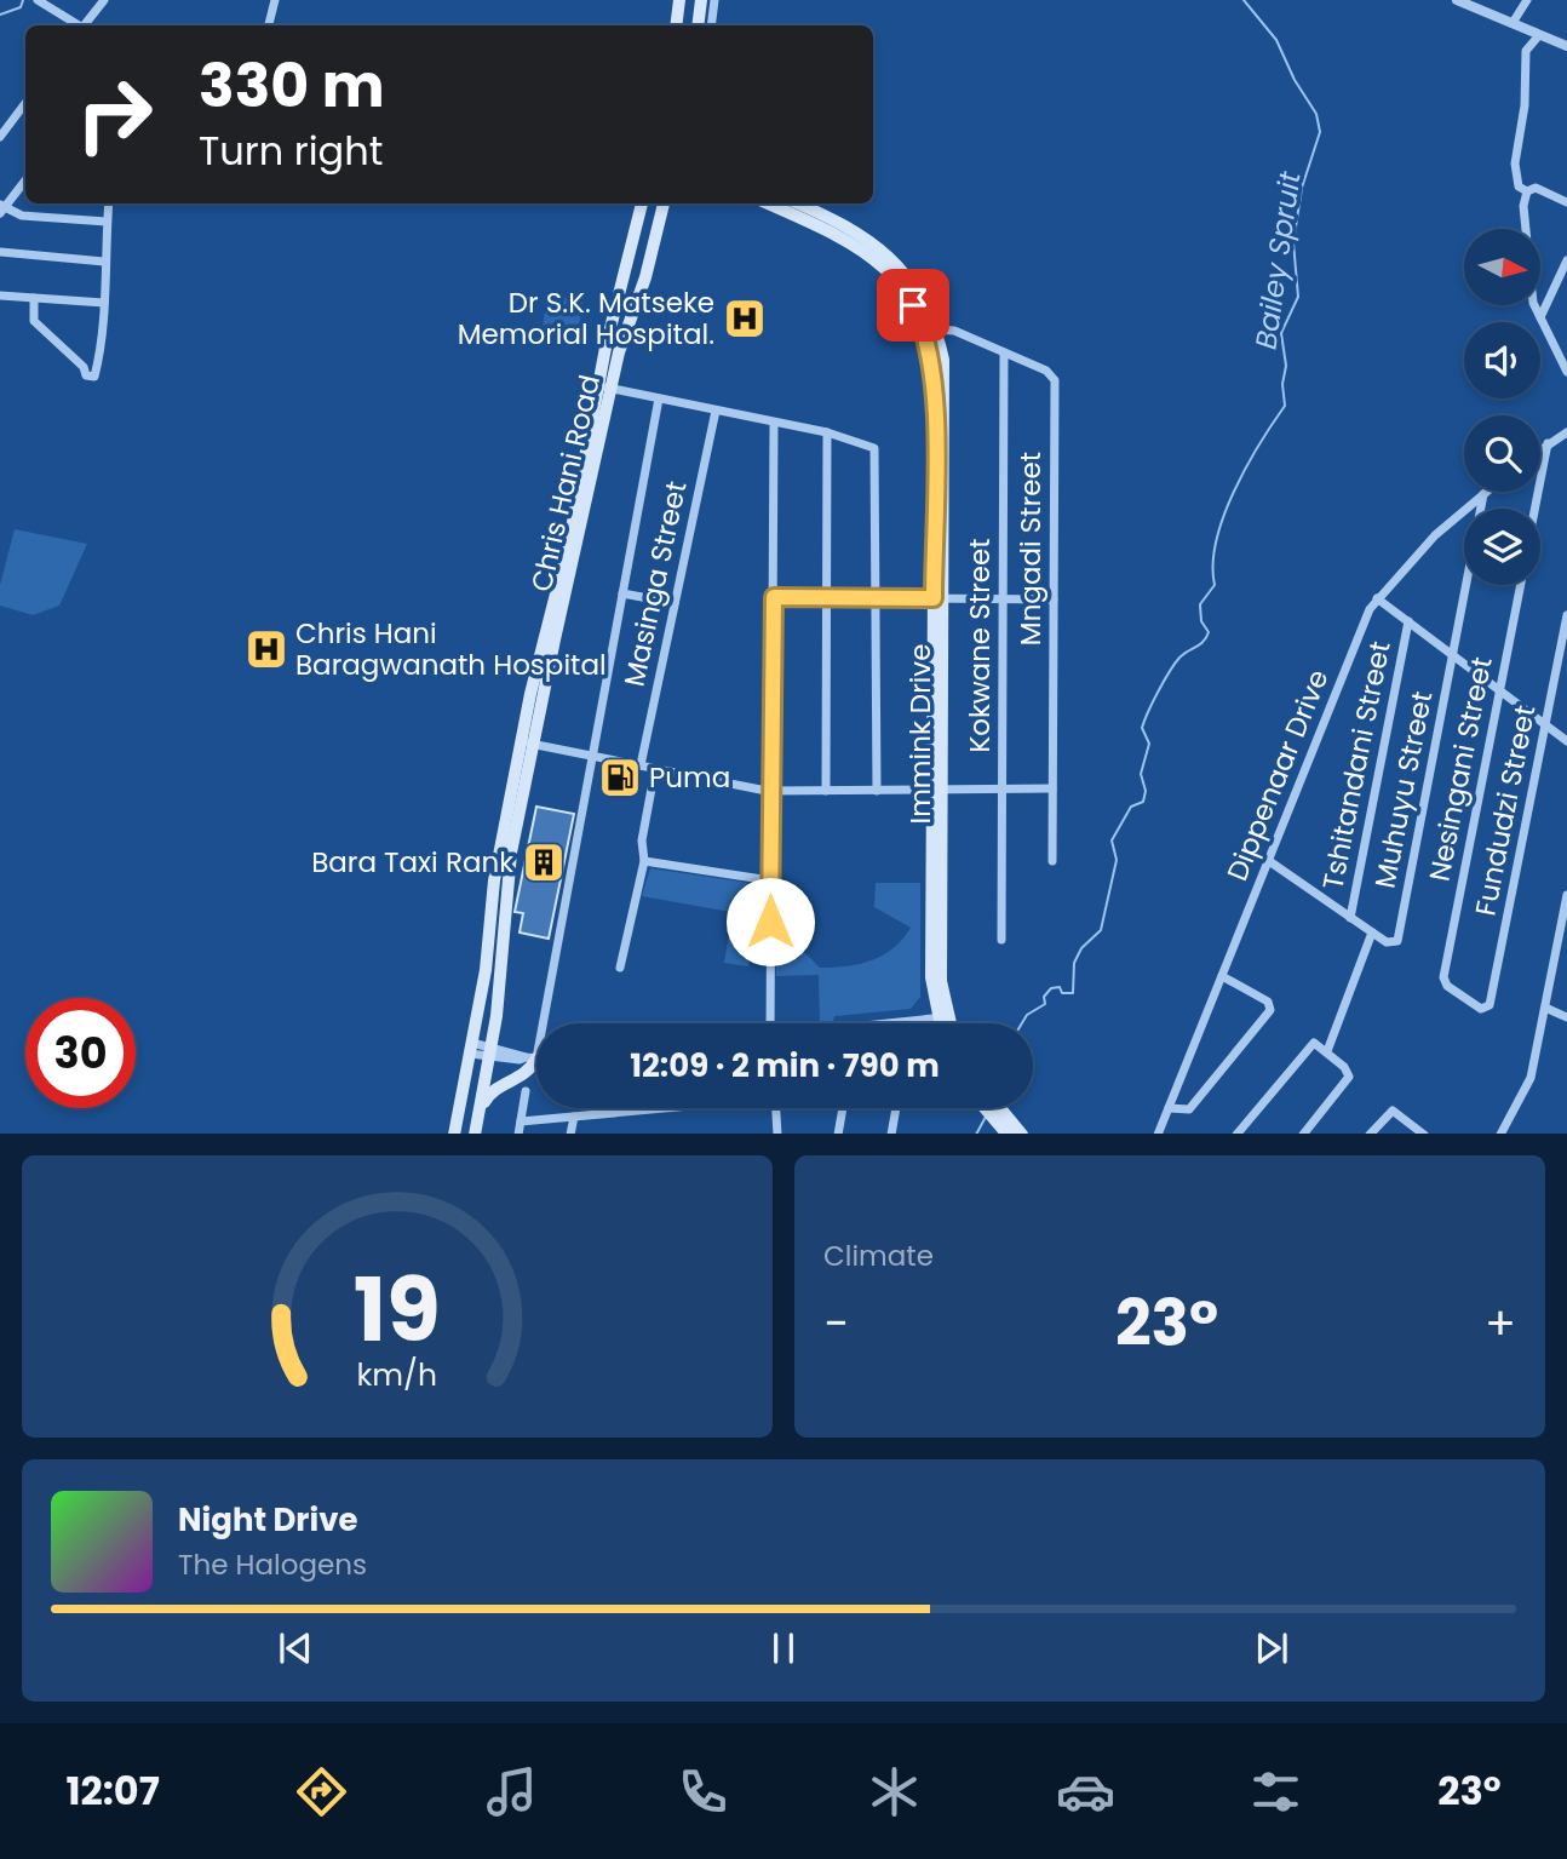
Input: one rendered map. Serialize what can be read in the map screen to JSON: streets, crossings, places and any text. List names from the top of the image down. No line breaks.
{"streets":{"main road":["Chris Hani Road","Immink Drive"],"street":["Mngadi Street","Masinga Street","Kokwane Street","Tshitandani Street","Nesingani Street","Dippenaar Drive","Muhuyu Street","Fundudzi Street"]},"crossings":[["Mngadi Street","Kokwane Street"],["Mngadi Street","Immink Drive"],["Tshitandani Street","Muhuyu Street"],["Nesingani Street","Fundudzi Street"],["Dippenaar Drive","Muhuyu Street"]],"water":["Bailey Spruit"],"places":{"hospital":["Dr S.K. Matseke Memorial Hospital.","Chris Hani Baragwanath Hospital"],"fuel station":["Puma"],"building":["Bara Taxi Rank"]},"north":"right","page":{"turn":["330 m","Turn right"],"limit":"30","trip":"12:09 · 2 min · 790 m","tile":"Climate","heat":["−","23°","+"],"song":["Night Drive","The Halogens"],"tabs":["12:07","23°"],"gauge":["19","km/h"]}}
